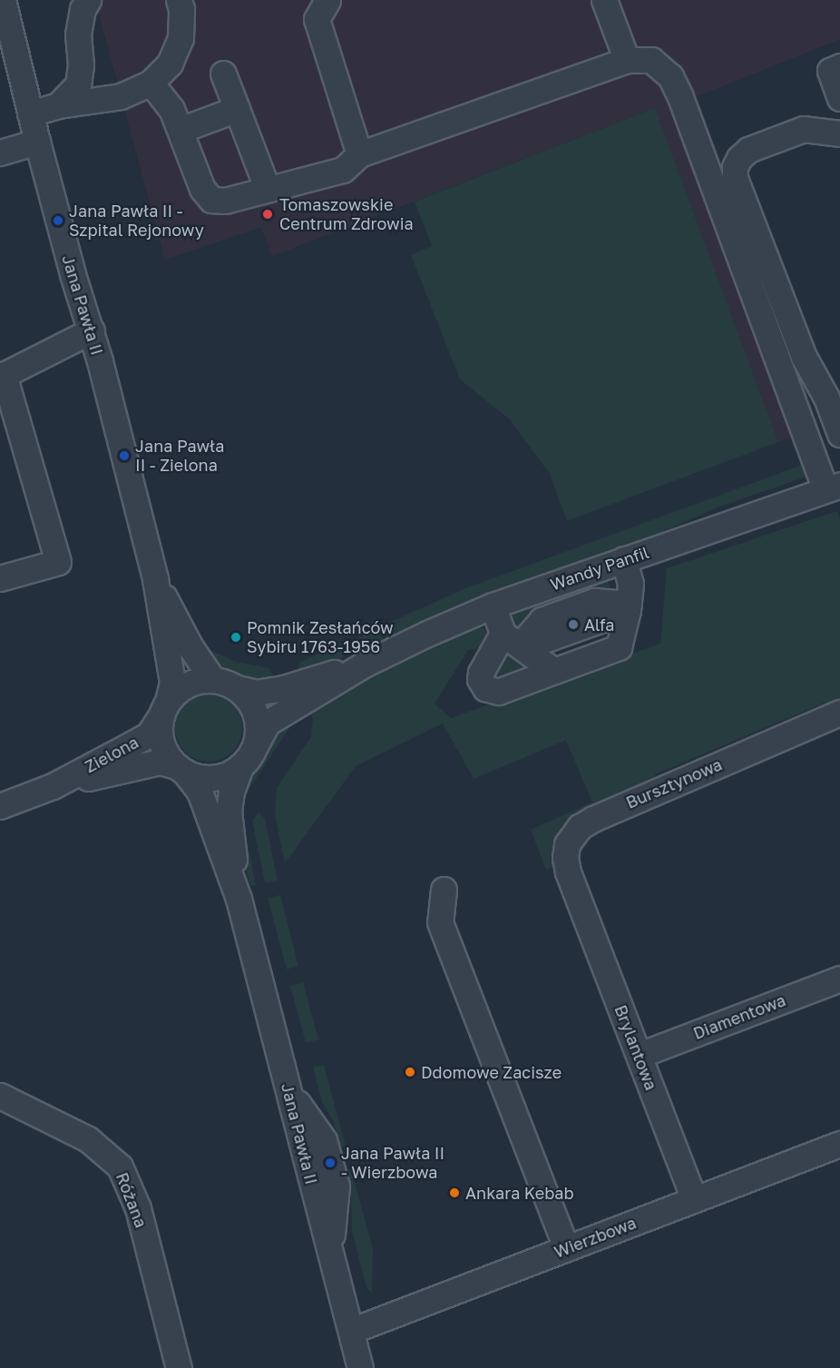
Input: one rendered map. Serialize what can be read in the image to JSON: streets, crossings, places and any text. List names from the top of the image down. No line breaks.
{"streets":{"street":["Jana Pawła II","Wandy Panfil","Zielona","Bursztynowa","Diamentowa","Brylantowa","Różana","Wierzbowa"]},"crossings":[["Jana Pawła II","Wandy Panfil"],["Jana Pawła II","Zielona"],["Jana Pawła II","Wierzbowa"],["Wandy Panfil","Zielona"],["Bursztynowa","Brylantowa"],["Diamentowa","Brylantowa"],["Brylantowa","Wierzbowa"]],"places":["Tomaszowskie Centrum Zdrowia","Jana Pawła II - Szpital Rejonowy","Jana Pawła II - Zielona","Alfa","Pomnik Zesłańców Sybiru 1763-1956","Ddomowe Zacisze","Jana Pawła II - Wierzbowa","Ankara Kebab"]}
